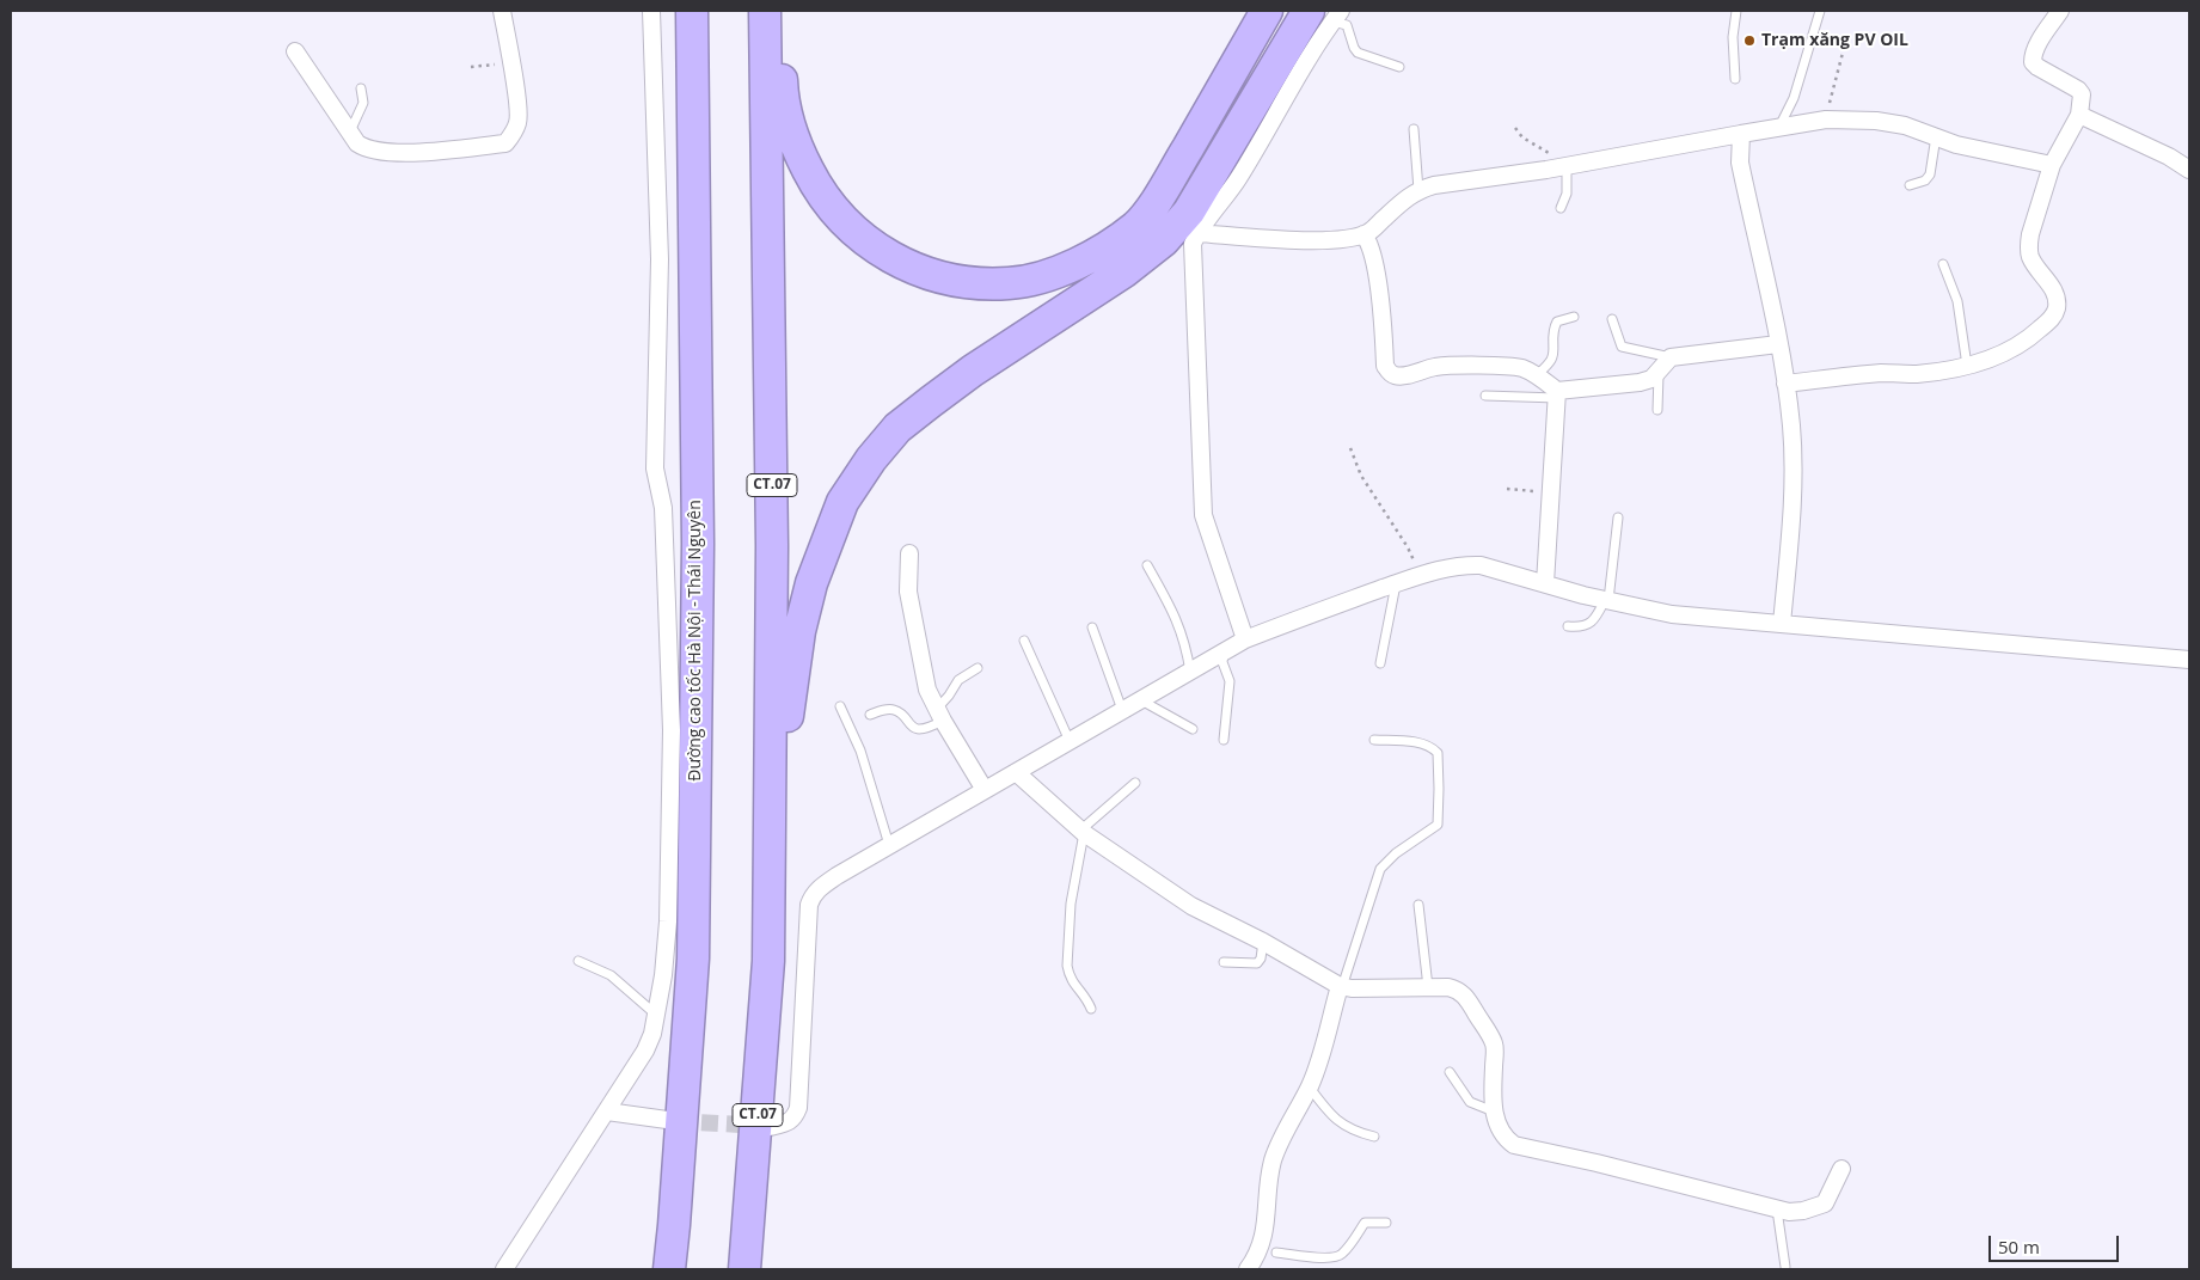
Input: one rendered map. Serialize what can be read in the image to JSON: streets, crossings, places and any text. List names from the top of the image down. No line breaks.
{"streets":{"highway":["CT.07","Đường cao tốc Hà Nội - Thái Nguyên"]},"places":["Trạm xăng PV OIL"],"scale_bar":"50 m"}
